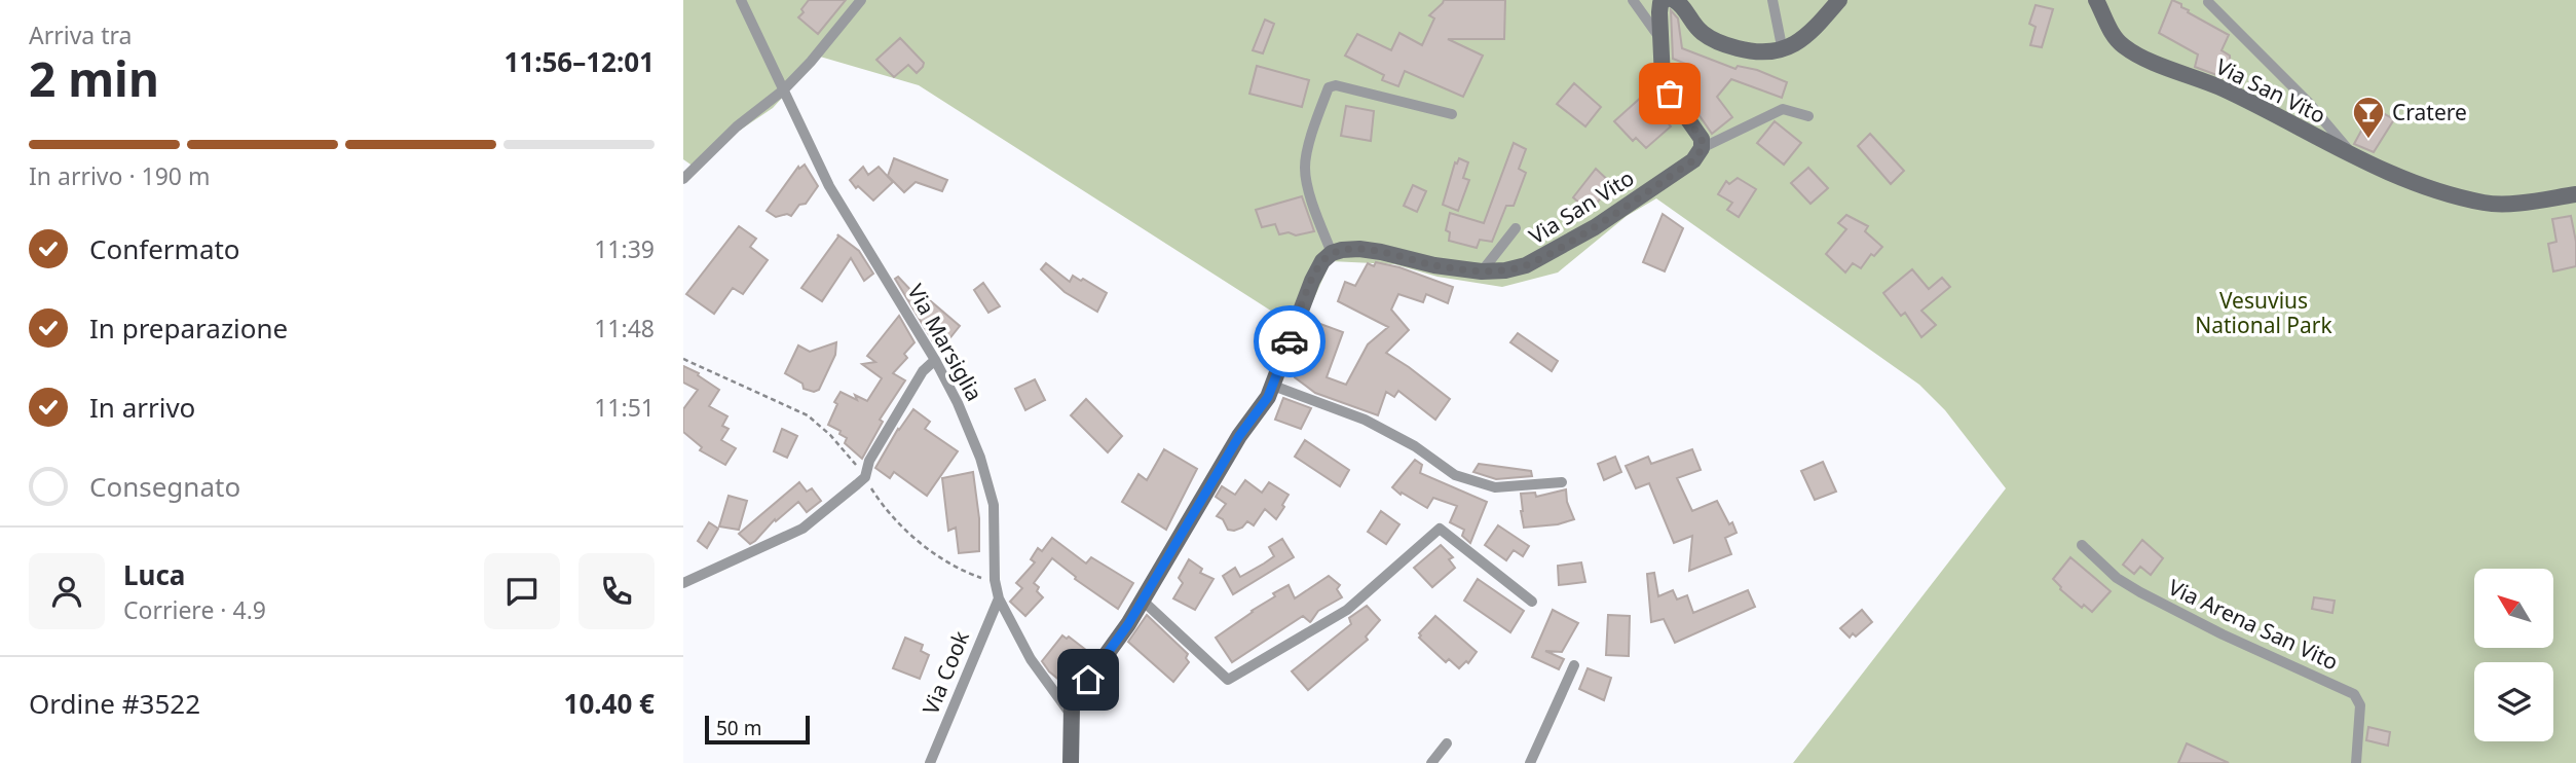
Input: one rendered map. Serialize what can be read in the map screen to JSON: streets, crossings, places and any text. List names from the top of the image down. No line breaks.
{"streets":{"street":["Via San Vito","Via Marsiglia","Via Arena San Vito","Via Cook"]},"crossings":[["Via Marsiglia","Via Cook"]],"parks":["Vesuvius National Park"],"places":{"bar":["Cratere"]},"scale_bar":"50 m","north":"top left","page":{"heading":["2 min","Arriva tra","11:56–12:01"],"panel":["Luca","Corriere · 4.9","Ordine #3522","10.40 €"],"bar":"In arrivo · 190 m","list":[["Confermato","11:39"],["In preparazione","11:48"],["In arrivo","11:51"],"Consegnato"],"scale":"50 m"}}
